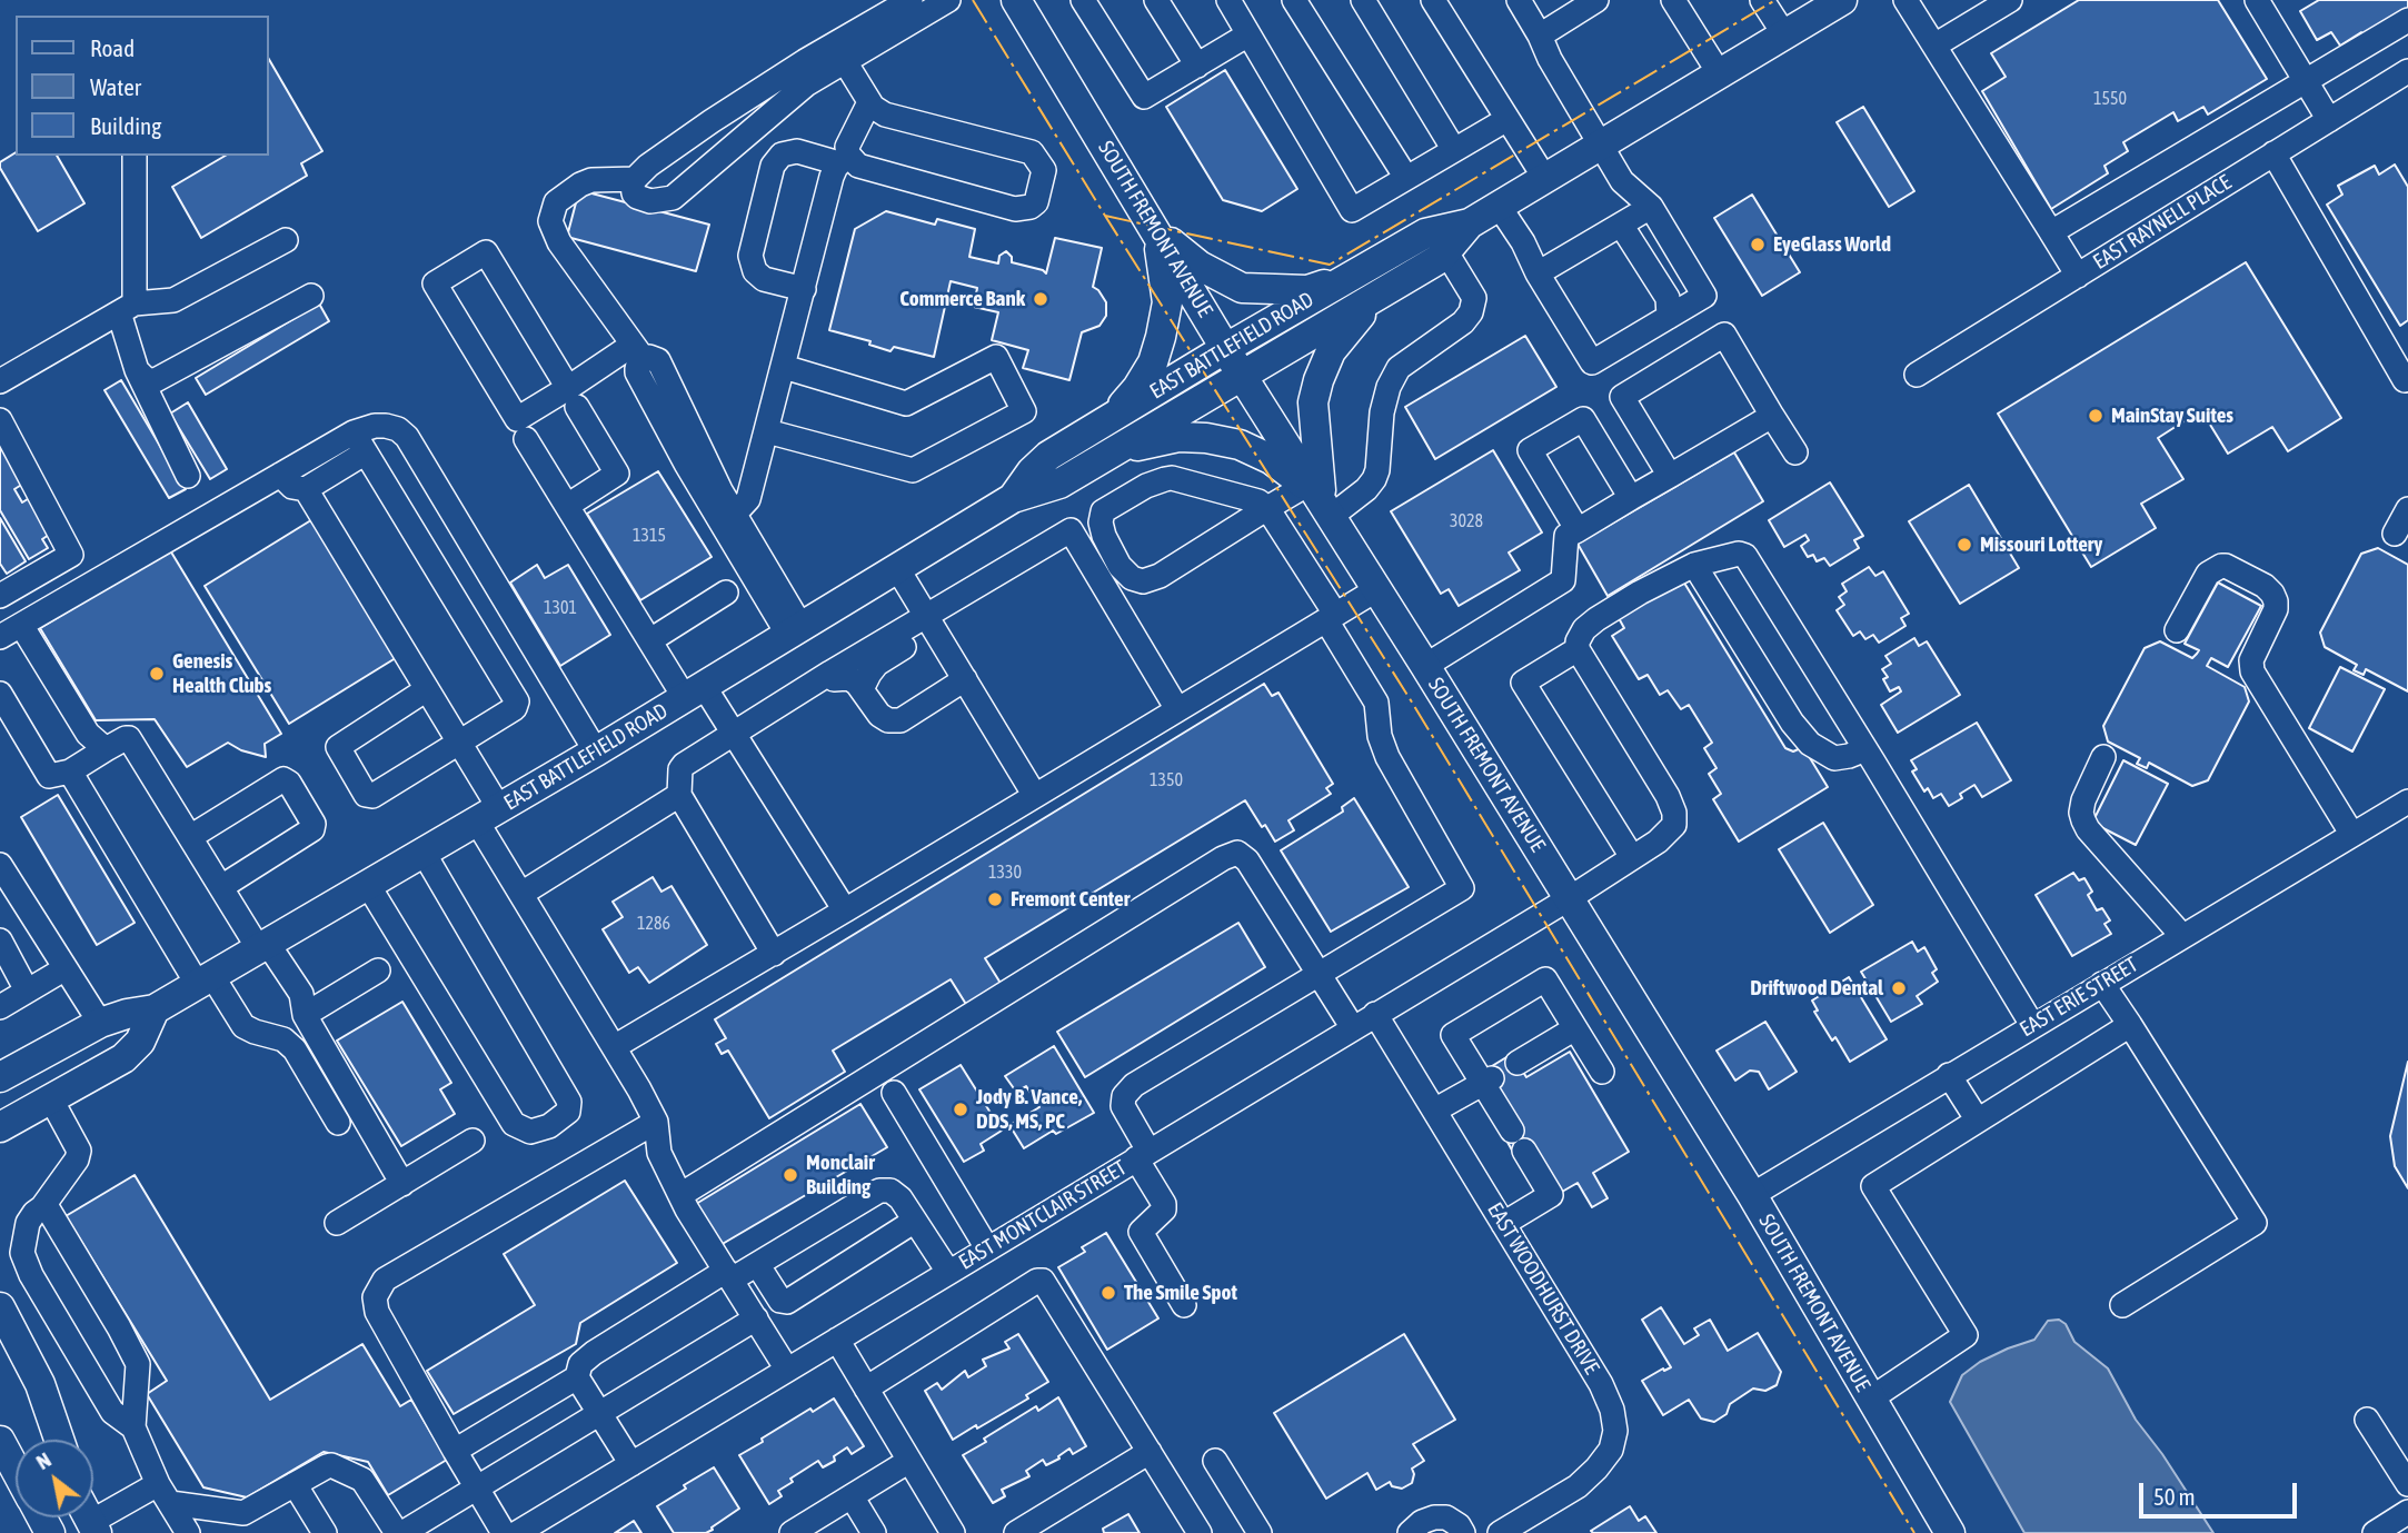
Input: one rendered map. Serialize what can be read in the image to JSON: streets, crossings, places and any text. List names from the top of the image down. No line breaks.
{"streets":{"main road":["SOUTH FREMONT AVENUE","EAST BATTLEFIELD ROAD"],"street":["EAST RAYNELL PLACE","EAST ERIE STREET","EAST MONTCLAIR STREET","EAST WOODHURST DRIVE"]},"crossings":[["SOUTH FREMONT AVENUE","EAST BATTLEFIELD ROAD"],["SOUTH FREMONT AVENUE","EAST ERIE STREET"],["SOUTH FREMONT AVENUE","EAST MONTCLAIR STREET"],["EAST MONTCLAIR STREET","EAST WOODHURST DRIVE"]],"places":["EyeGlass World","Commerce Bank","MainStay Suites","Missouri Lottery","Genesis Health Clubs","Fremont Center","Driftwood Dental","Jody B. Vance, DDS, MS, PC","Monclair Building","The Smile Spot"],"house_numbers":["1550","3028","1315","1301","1350","1330","1286"],"legend":["Road","Water","Building"],"scale_bar":"50 m","north":"top left"}
